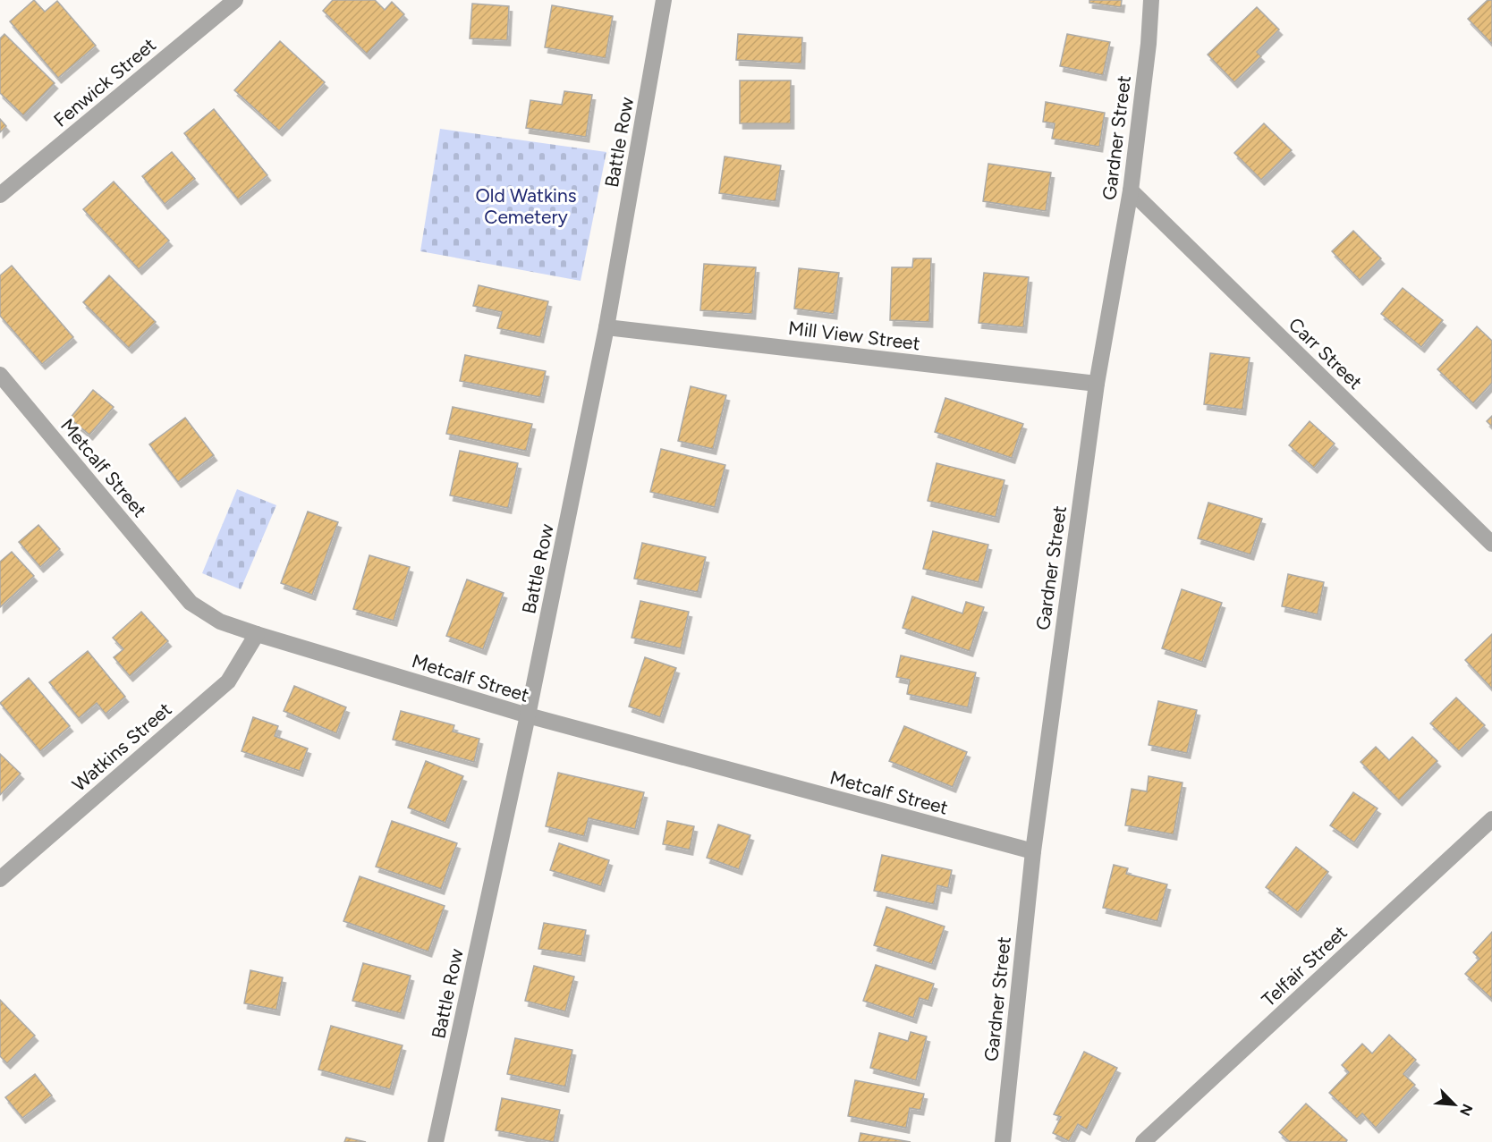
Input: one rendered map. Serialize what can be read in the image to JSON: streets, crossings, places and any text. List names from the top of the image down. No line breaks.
{"streets":{"street":["Fenwick Street","Gardner Street","Battle Row","Mill View Street","Carr Street","Metcalf Street","Watkins Street","Telfair Street"]},"crossings":[["Gardner Street","Mill View Street"],["Gardner Street","Carr Street"],["Gardner Street","Metcalf Street"],["Battle Row","Mill View Street"],["Battle Row","Metcalf Street"],["Metcalf Street","Watkins Street"]],"parks":["Old Watkins Cemetery"],"north":"bottom right"}
